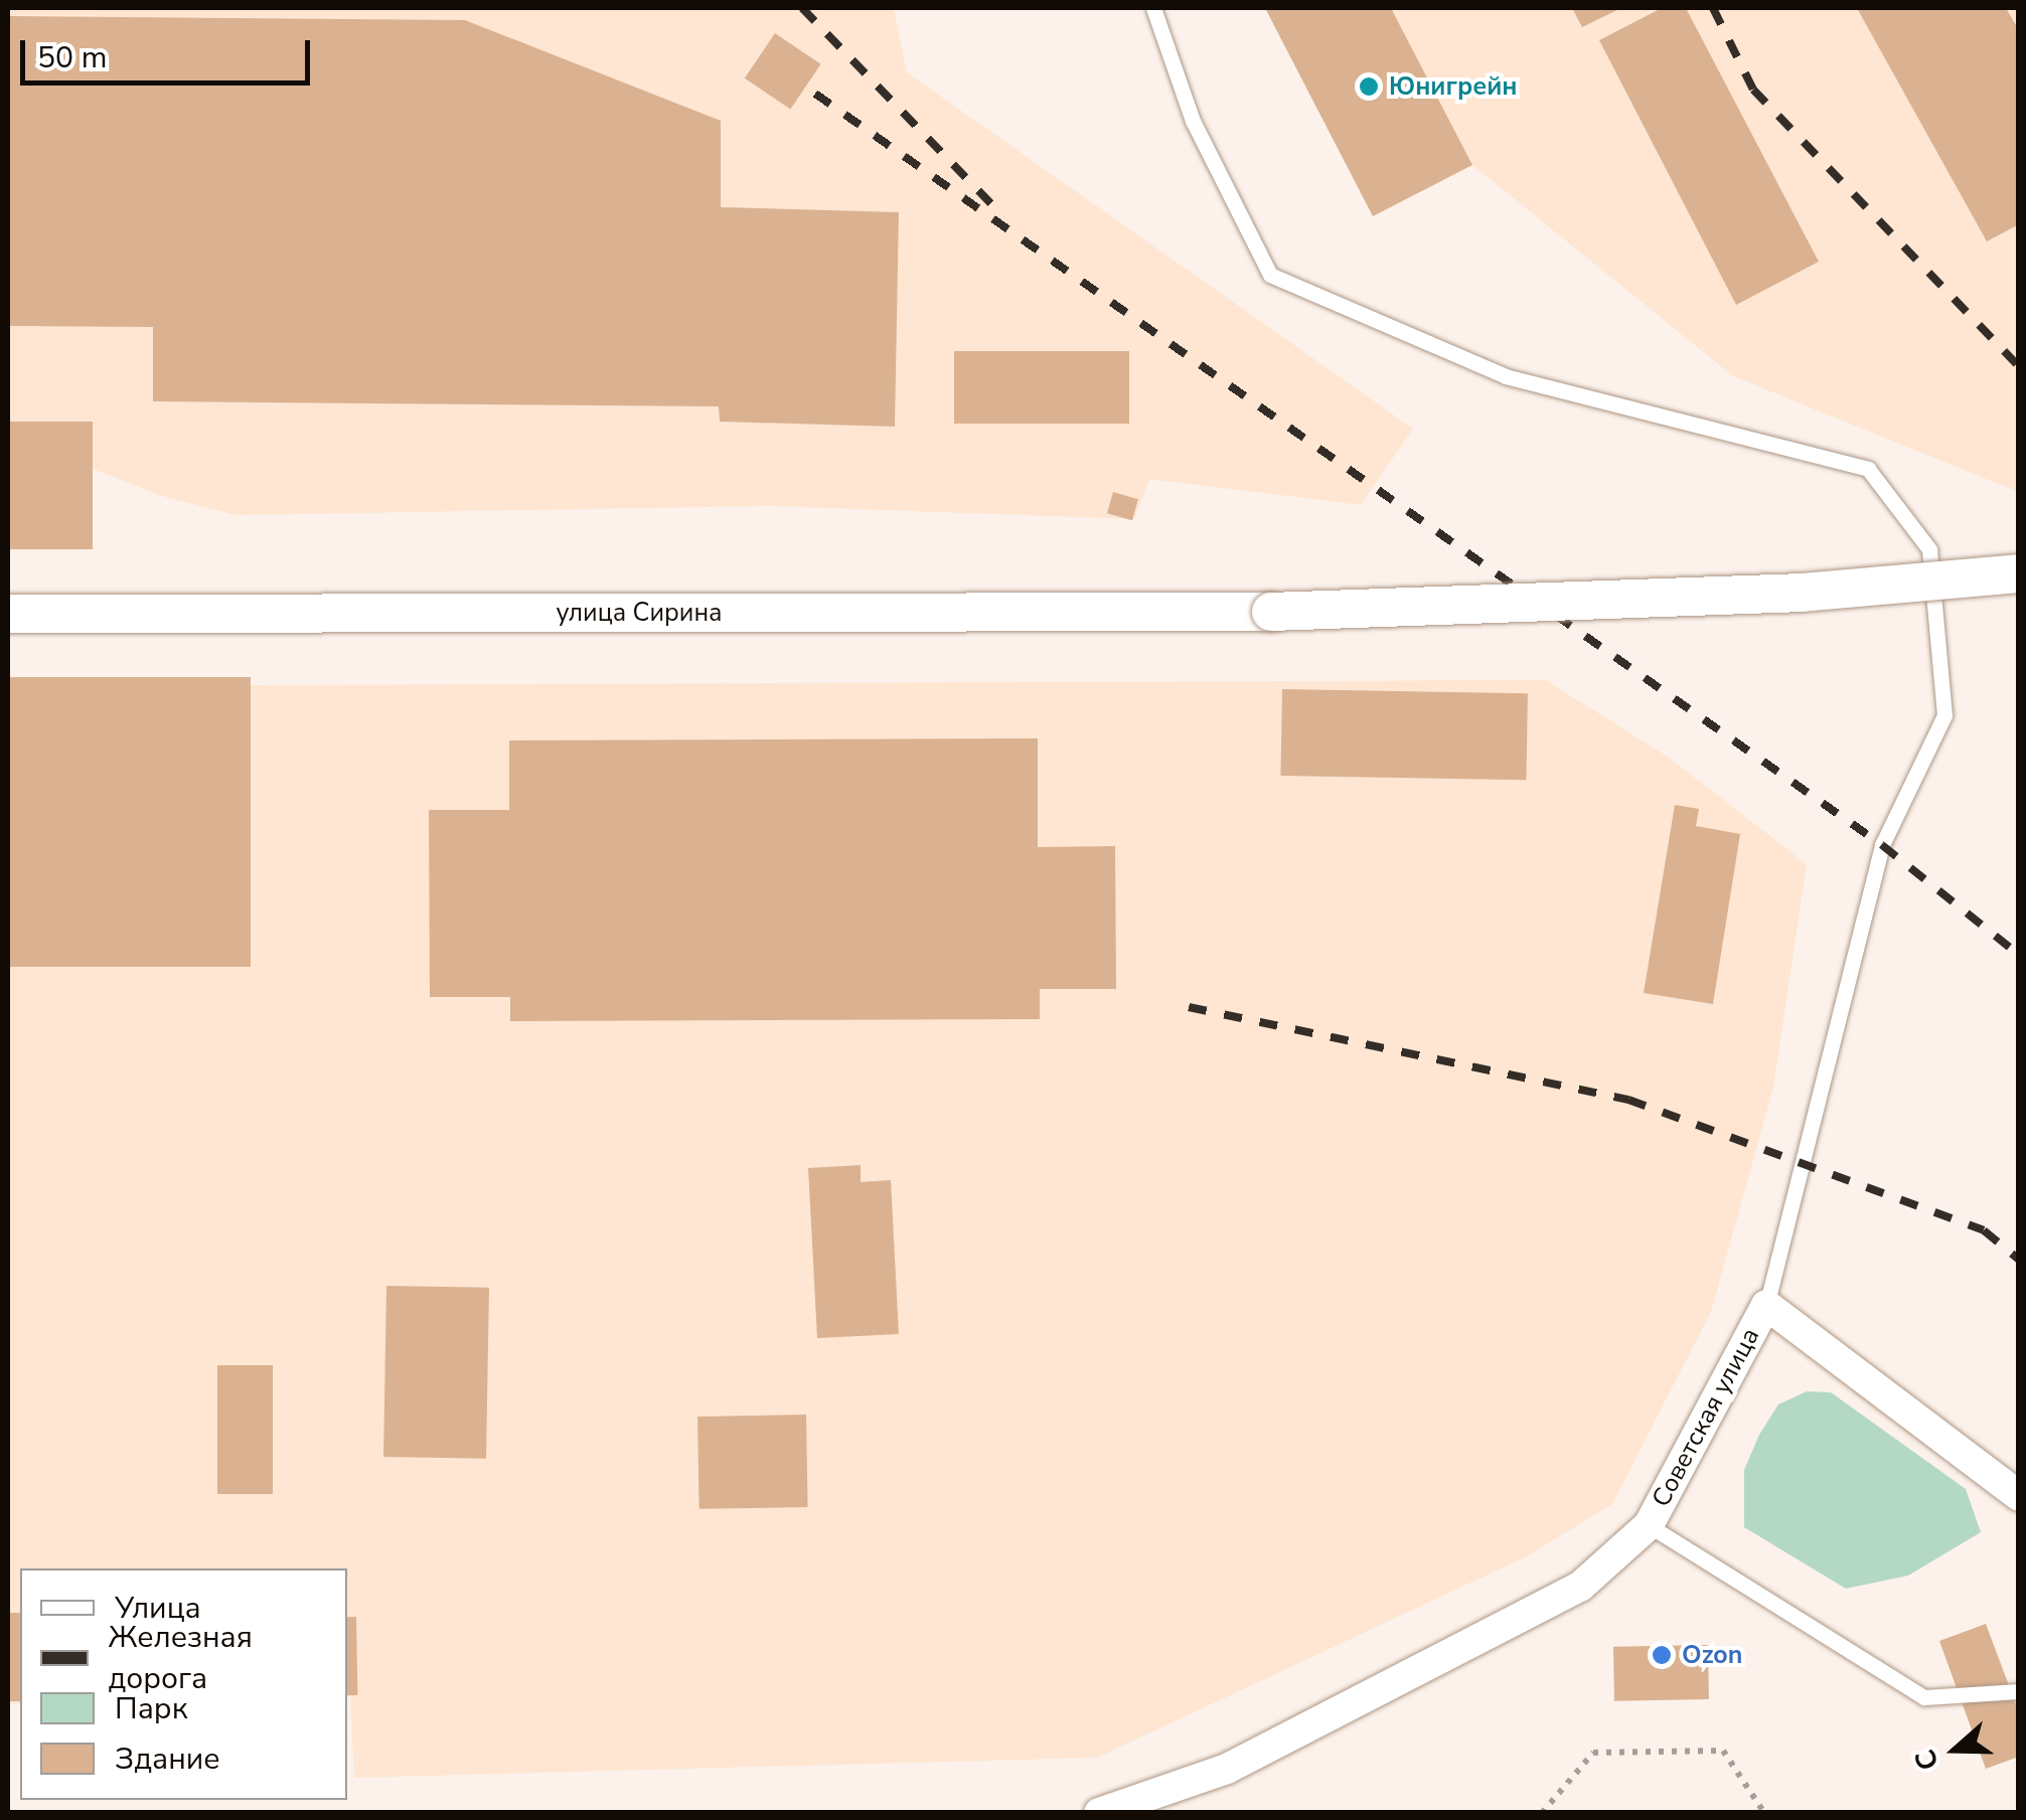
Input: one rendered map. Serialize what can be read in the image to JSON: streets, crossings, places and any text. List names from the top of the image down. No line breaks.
{"streets":{"street":["улица Сирина","Советская улица"]},"places":["Юнигрейн","Ozon"],"legend":["Улица","Железная дорога","Парк","Здание"],"scale_bar":"50 m","north":"left"}
